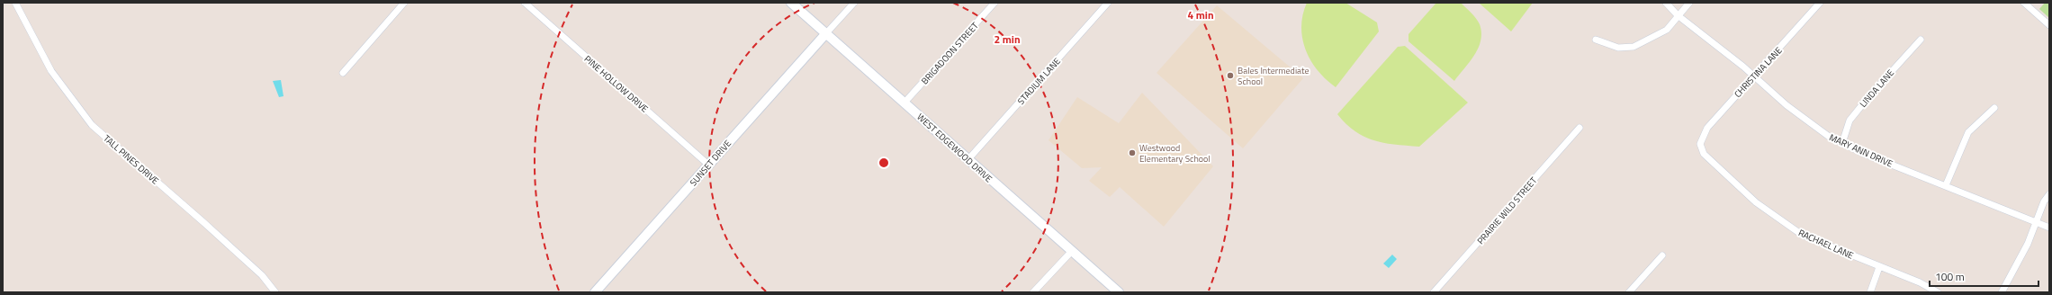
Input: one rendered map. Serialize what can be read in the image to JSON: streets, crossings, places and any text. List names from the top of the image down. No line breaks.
{"streets":{"main road":["WEST EDGEWOOD DRIVE","SUNSET DRIVE"],"street":["BRIGADOON STREET","CHRISTINA LANE","STADIUM LANE","PINE HOLLOW DRIVE","LINDA LANE","MARY ANN DRIVE","TALL PINES DRIVE","PRAIRIE WILD STREET","RACHAEL LANE"]},"crossings":[["BRIGADOON STREET","WEST EDGEWOOD DRIVE"],["CHRISTINA LANE","MARY ANN DRIVE"],["CHRISTINA LANE","RACHAEL LANE"],["STADIUM LANE","WEST EDGEWOOD DRIVE"],["PINE HOLLOW DRIVE","SUNSET DRIVE"],["LINDA LANE","MARY ANN DRIVE"],["WEST EDGEWOOD DRIVE","SUNSET DRIVE"]],"places":["Bales Intermediate School","Westwood Elementary School"],"scale_bar":"100 m","rings":["4 min","2 min"]}
